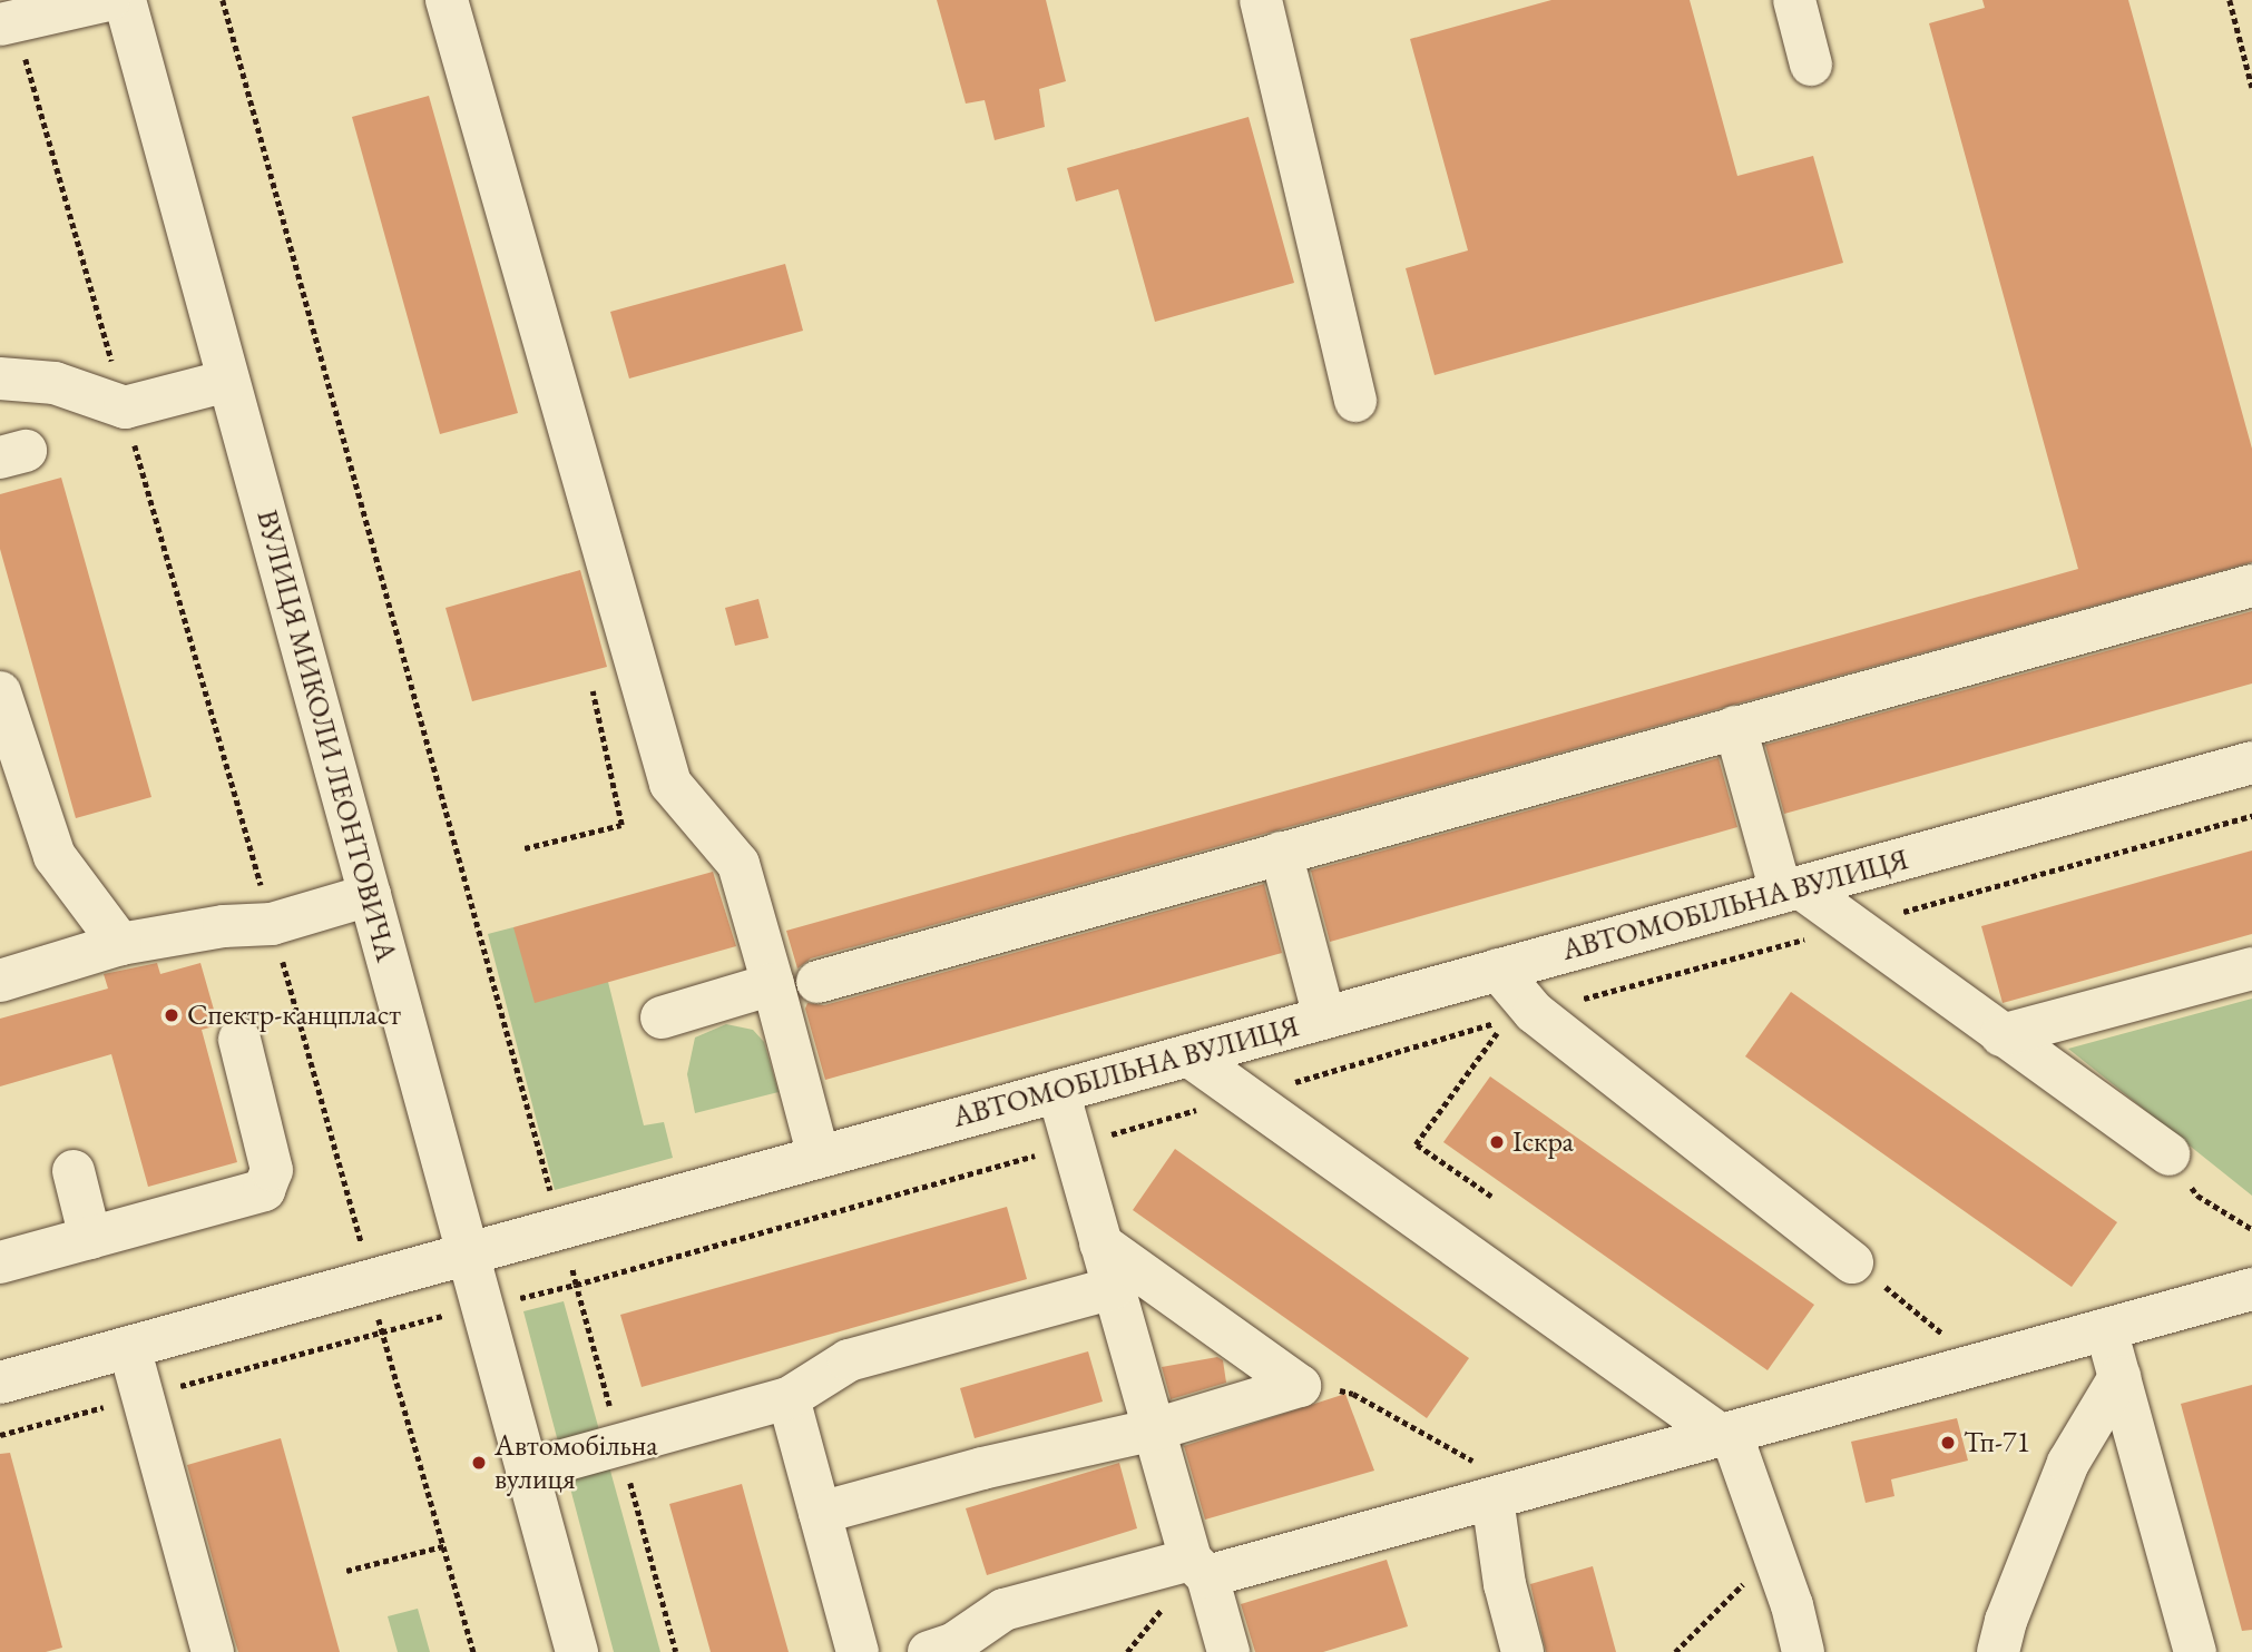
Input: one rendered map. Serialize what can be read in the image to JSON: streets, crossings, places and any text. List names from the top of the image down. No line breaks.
{"streets":{"street":["ВУЛИЦЯ МИКОЛИ ЛЕОНТОВИЧА","АВТОМОБІЛЬНА ВУЛИЦЯ"]},"crossings":[["ВУЛИЦЯ МИКОЛИ ЛЕОНТОВИЧА","АВТОМОБІЛЬНА ВУЛИЦЯ"]],"places":["Спектр-канцпласт","Іскра","Тп-71","Автомобільна вулиця"]}
